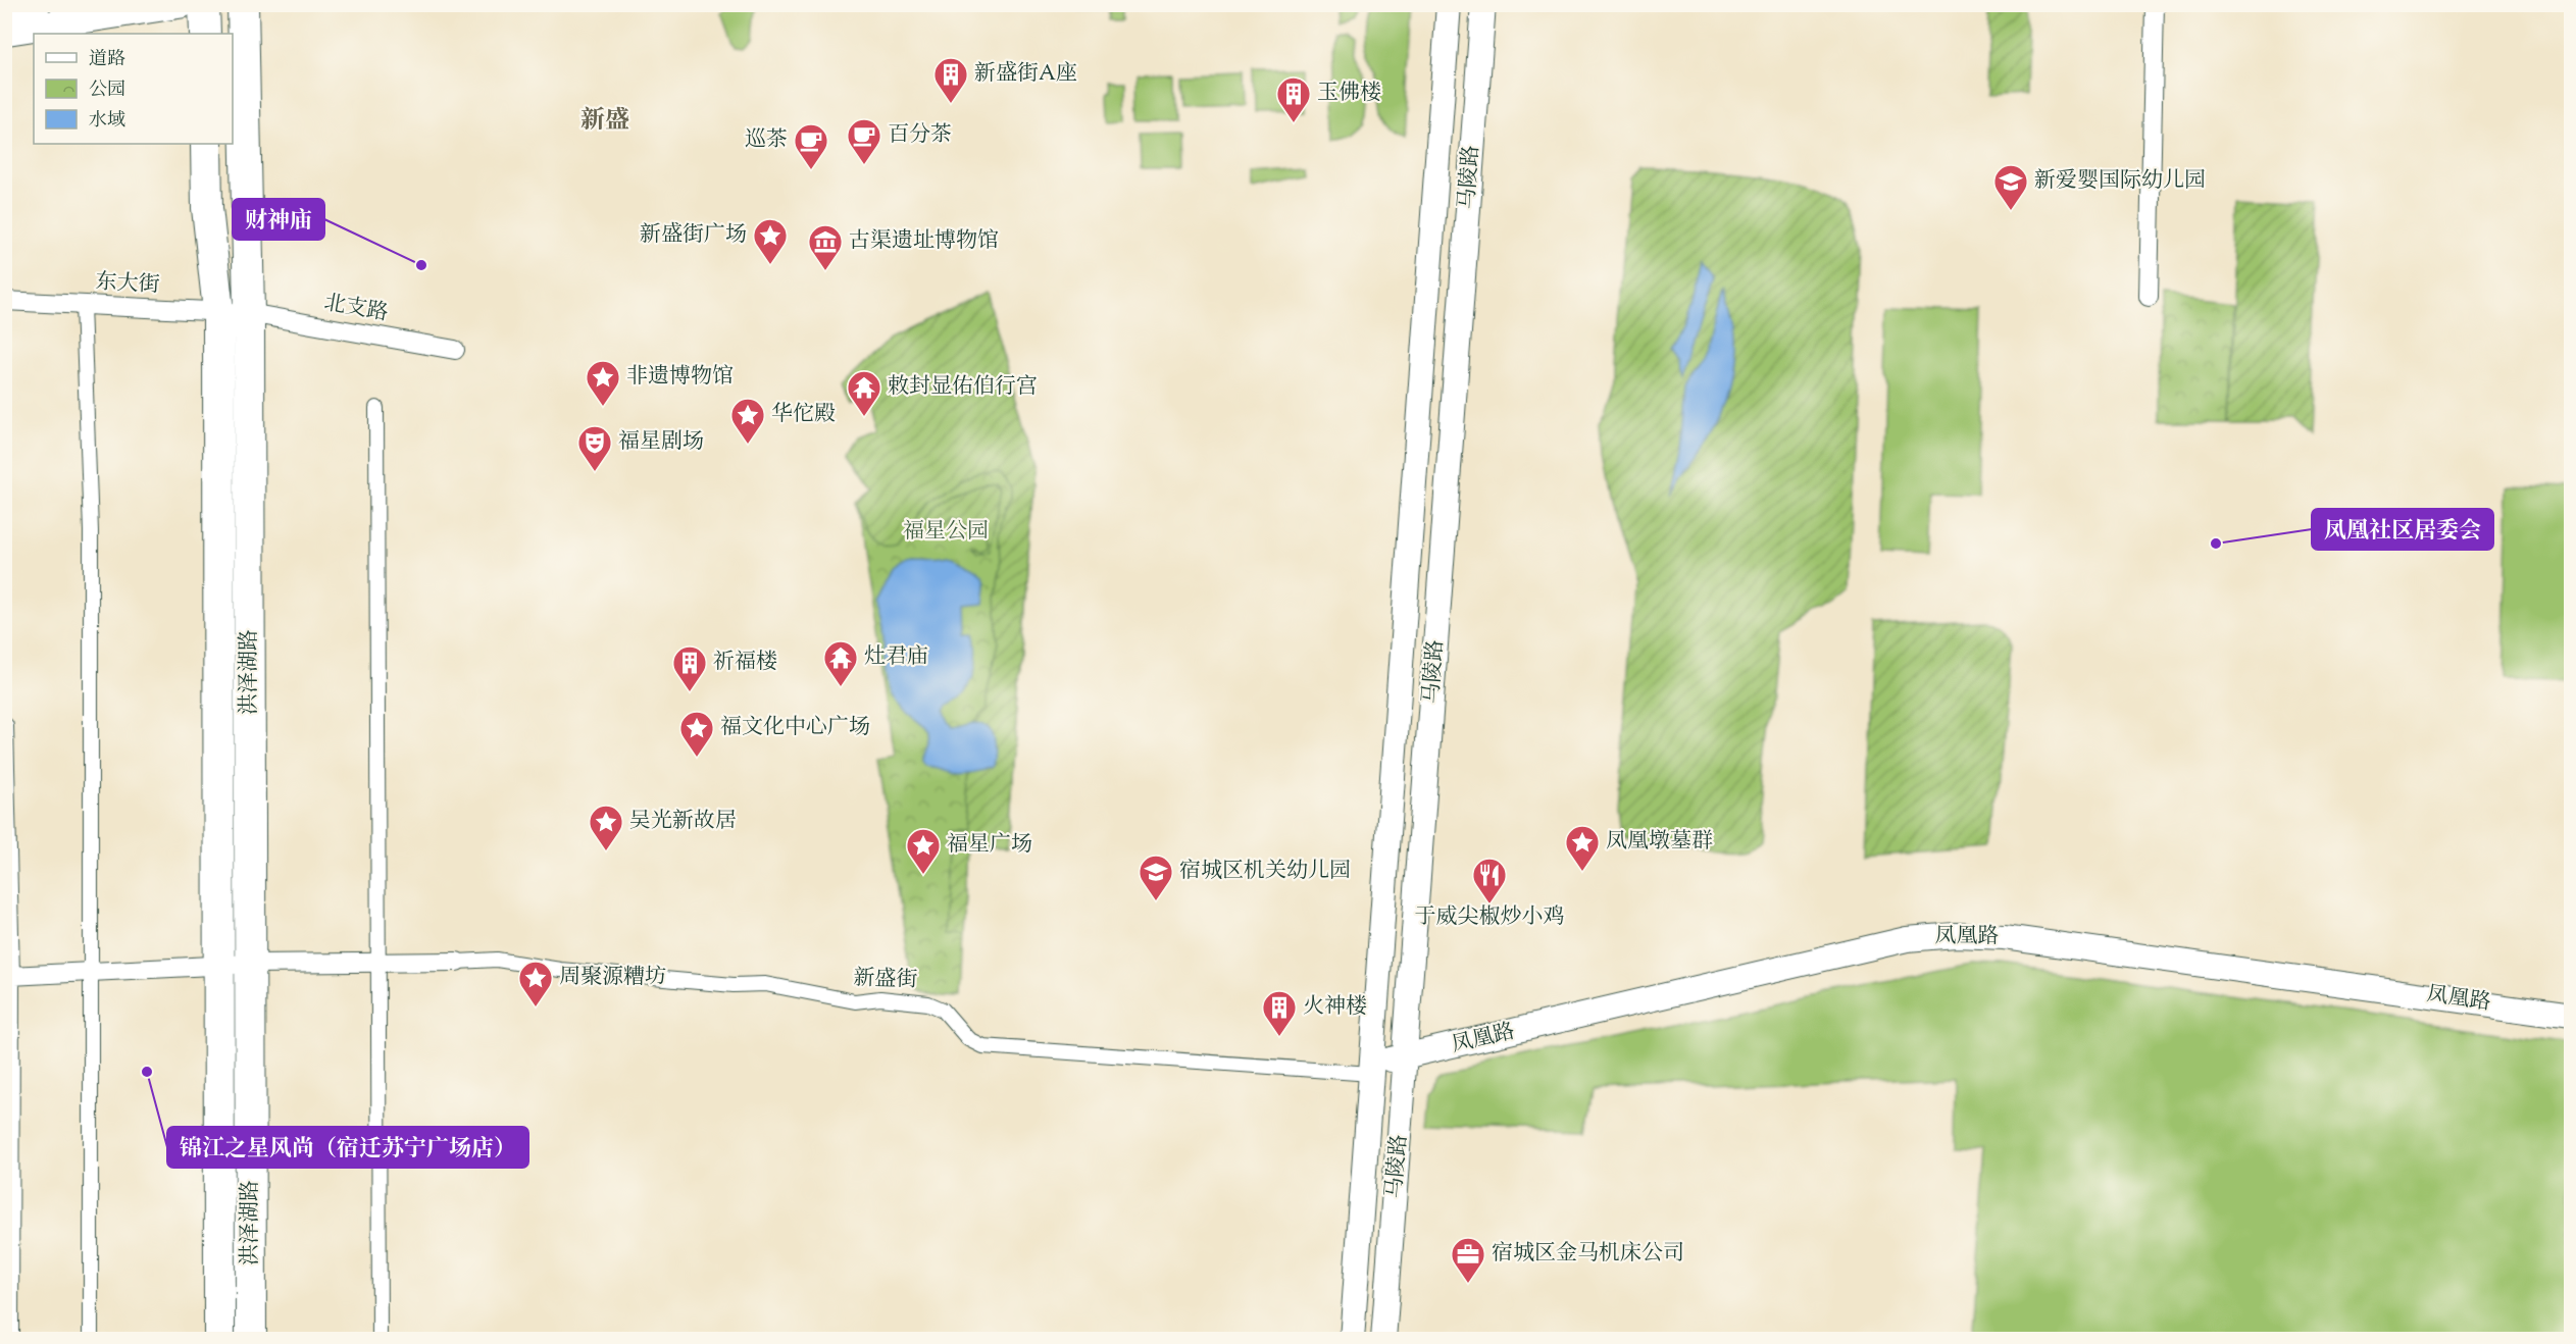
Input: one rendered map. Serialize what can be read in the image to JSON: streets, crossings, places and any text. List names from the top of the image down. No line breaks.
{"streets":{"main road":["洪泽湖路"],"street":["马陵路","东大街","北支路","凤凰路","新盛街"]},"crossings":[["马陵路","凤凰路"],["马陵路","新盛街"],["东大街","北支路"],["东大街","洪泽湖路"],["北支路","洪泽湖路"],["凤凰路","新盛街"]],"districts":["新盛"],"parks":["福星公园"],"places":{"building":["新盛街A座","玉佛楼","祈福楼","火神楼"],"cafe":["百分茶","巡茶"],"school or university":["新爱婴国际幼儿园","宿城区机关幼儿园"],"other":["财神庙","凤凰社区居委会","锦江之星风尚（宿迁苏宁广场店）"],"place":["新盛街广场","非遗博物馆","华佗殿","福文化中心广场","吴光新故居","凤凰墩墓群","福星广场","周聚源糟坊"],"museum":["古渠遗址博物馆"],"temple":["敕封显佑伯行宫","灶君庙"],"theatre":["福星剧场"],"restaurant":["于威尖椒炒小鸡"],"office":["宿城区金马机床公司"]},"legend":["道路","公园","水域"]}
